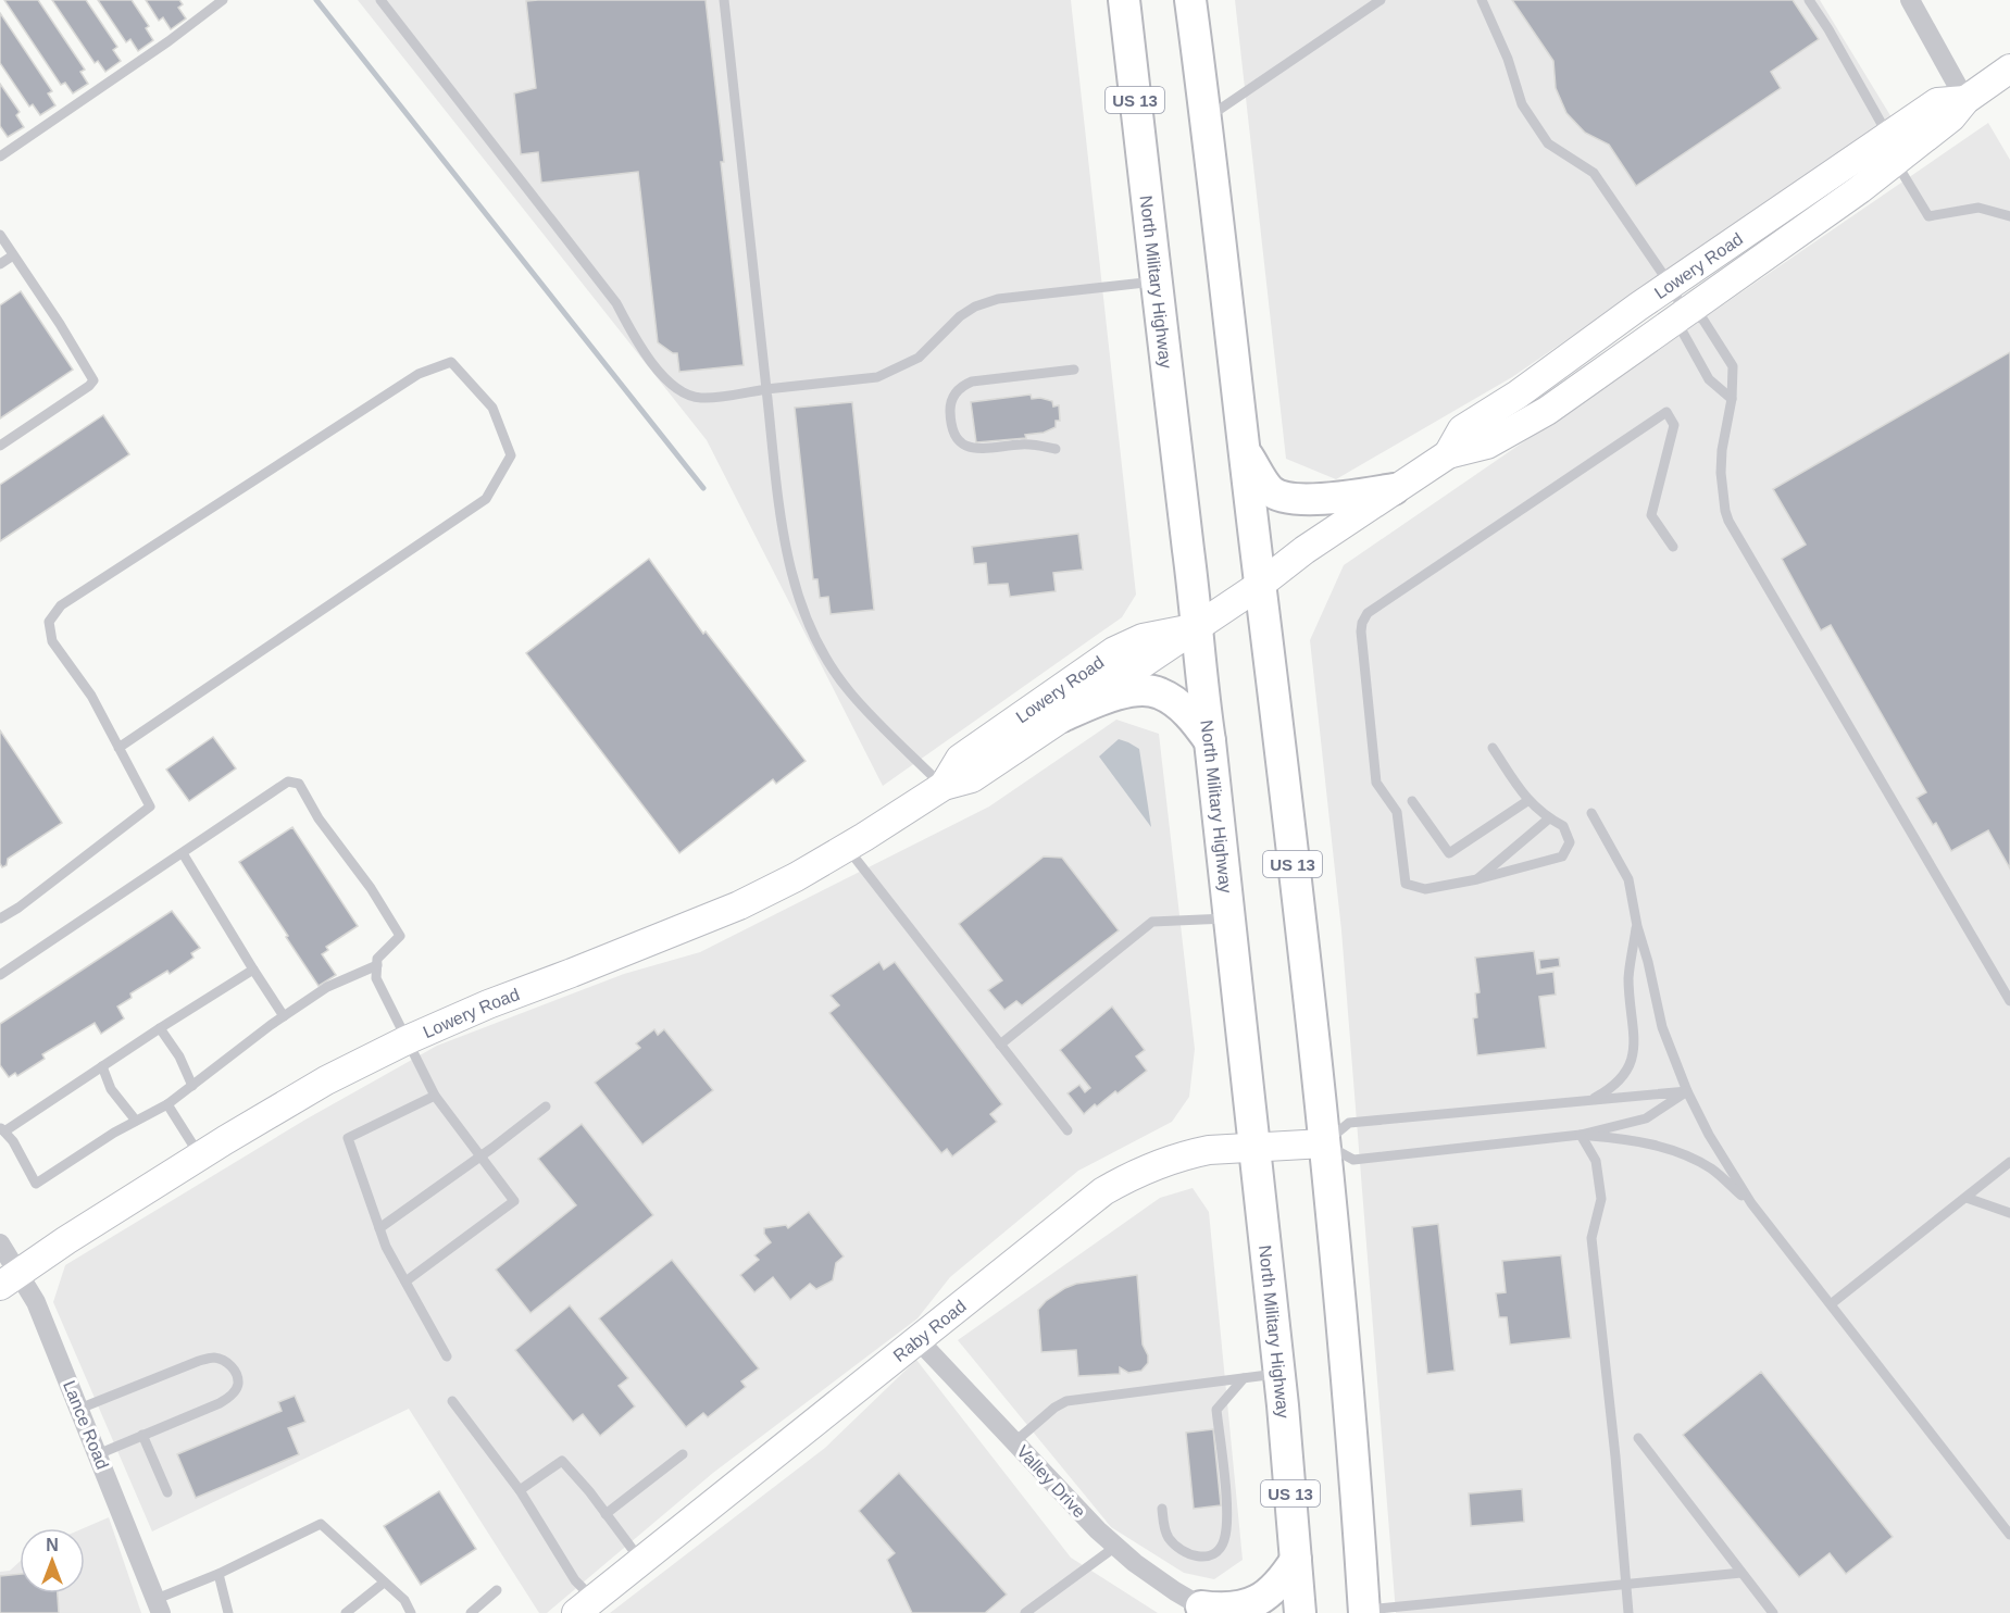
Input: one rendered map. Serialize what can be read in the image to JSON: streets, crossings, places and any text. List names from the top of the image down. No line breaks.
{"streets":{"main road":["US 13","North Military Highway"],"street":["Lowery Road","Raby Road","Lance Road","Valley Drive"]},"crossings":[["US 13","Lowery Road"],["US 13","Raby Road"],["Lowery Road","North Military Highway"],["Lowery Road","Lance Road"],["North Military Highway","Raby Road"],["Raby Road","Valley Drive"]],"north":"top"}
